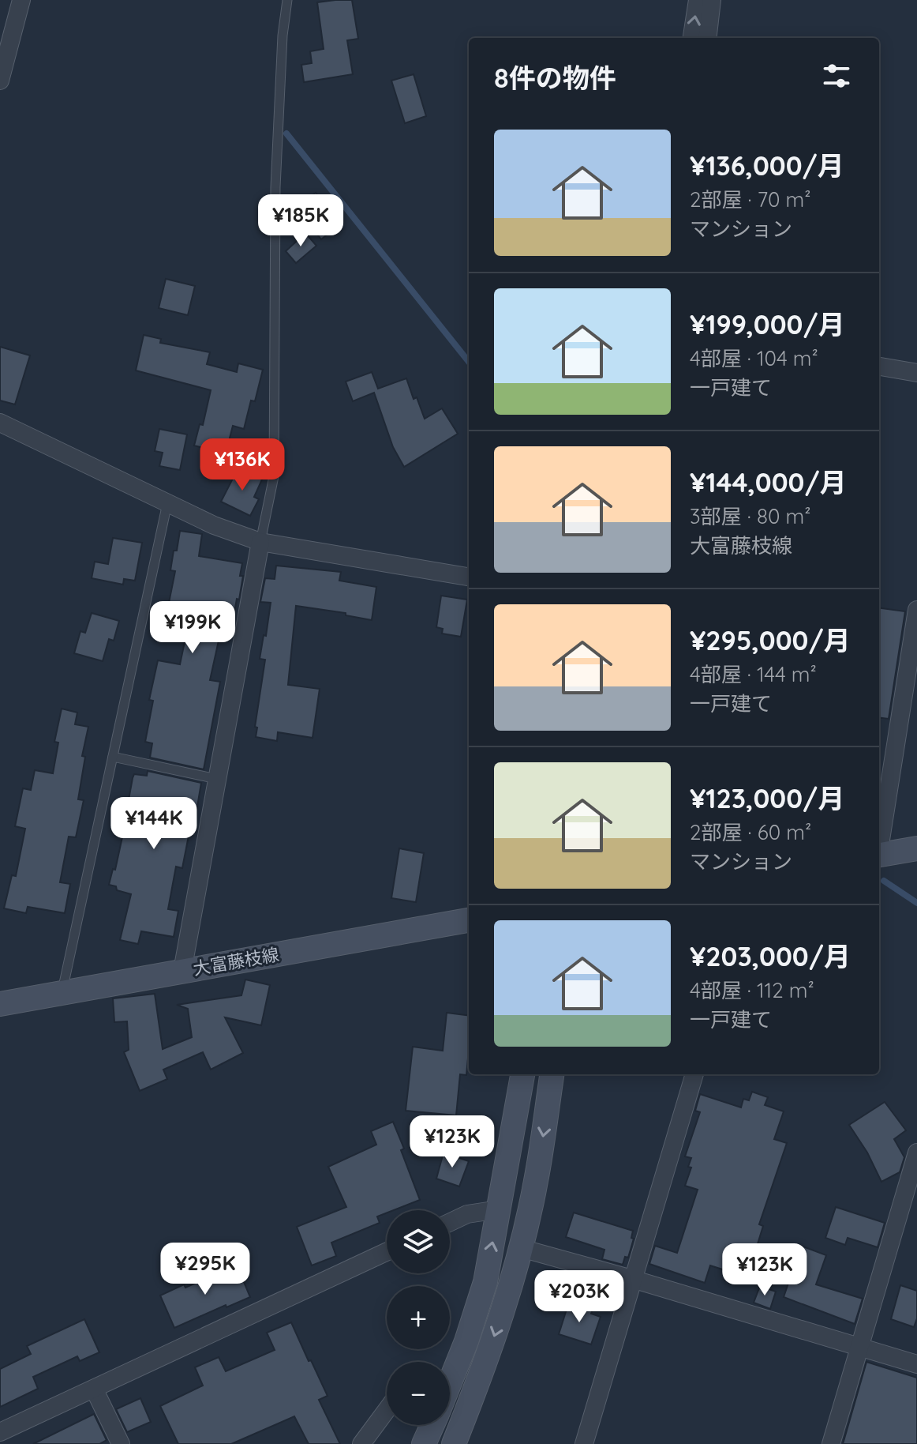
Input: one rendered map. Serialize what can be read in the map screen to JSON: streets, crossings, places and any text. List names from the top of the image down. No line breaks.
{"streets":{"street":["大富藤枝線"]},"page":{"heading":"8件の物件","list":[{"name":"¥136,000/月","note":"2部屋 · 70 m² · マンション"},{"name":"¥199,000/月","note":"4部屋 · 104 m² · 一戸建て"},{"name":"¥144,000/月","note":"3部屋 · 80 m² · 大富藤枝線"},{"name":"¥295,000/月","note":"4部屋 · 144 m² · 一戸建て"},{"name":"¥123,000/月","note":"2部屋 · 60 m² · マンション"},{"name":"¥203,000/月","note":"4部屋 · 112 m² · 一戸建て"}],"price":["¥185K","¥136K","¥199K","¥144K","¥123K","¥295K","¥123K","¥203K"],"map_buttons":["+","−"]}}
